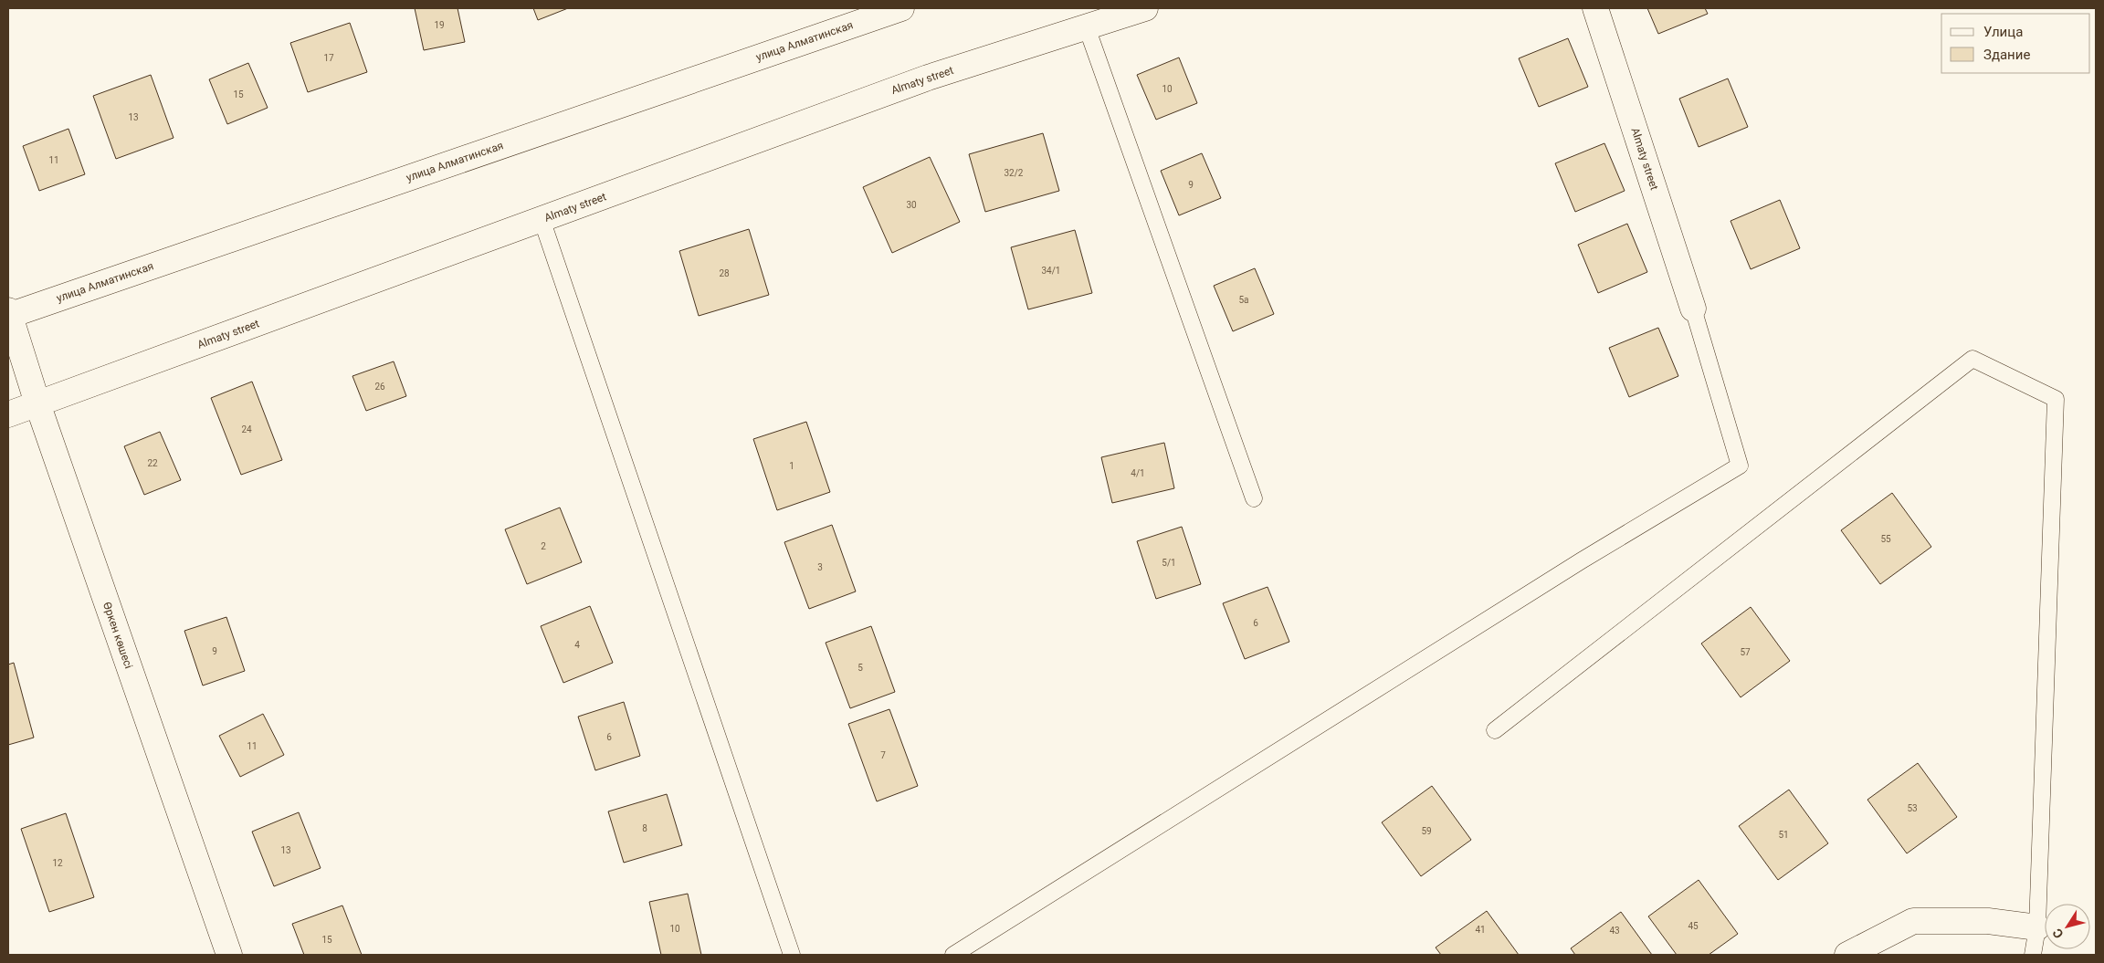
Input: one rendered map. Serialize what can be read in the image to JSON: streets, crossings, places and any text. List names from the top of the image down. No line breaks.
{"streets":{"street":["улица Алматинская","Almaty street","Өркен көшесі"]},"crossings":[["улица Алматинская","Өркен көшесі"],["Almaty street","Өркен көшесі"]],"house_numbers":["19","17","10","15","13","11","32/2","9","30","34/1","28","5а","26","24","22","1","4/1","55","2","5/1","3","6","4","9","57","5","6","11","7","53","8","59","51","13","12","45","10","41","43","15"],"legend":["Улица","Здание"],"north":"bottom left"}
